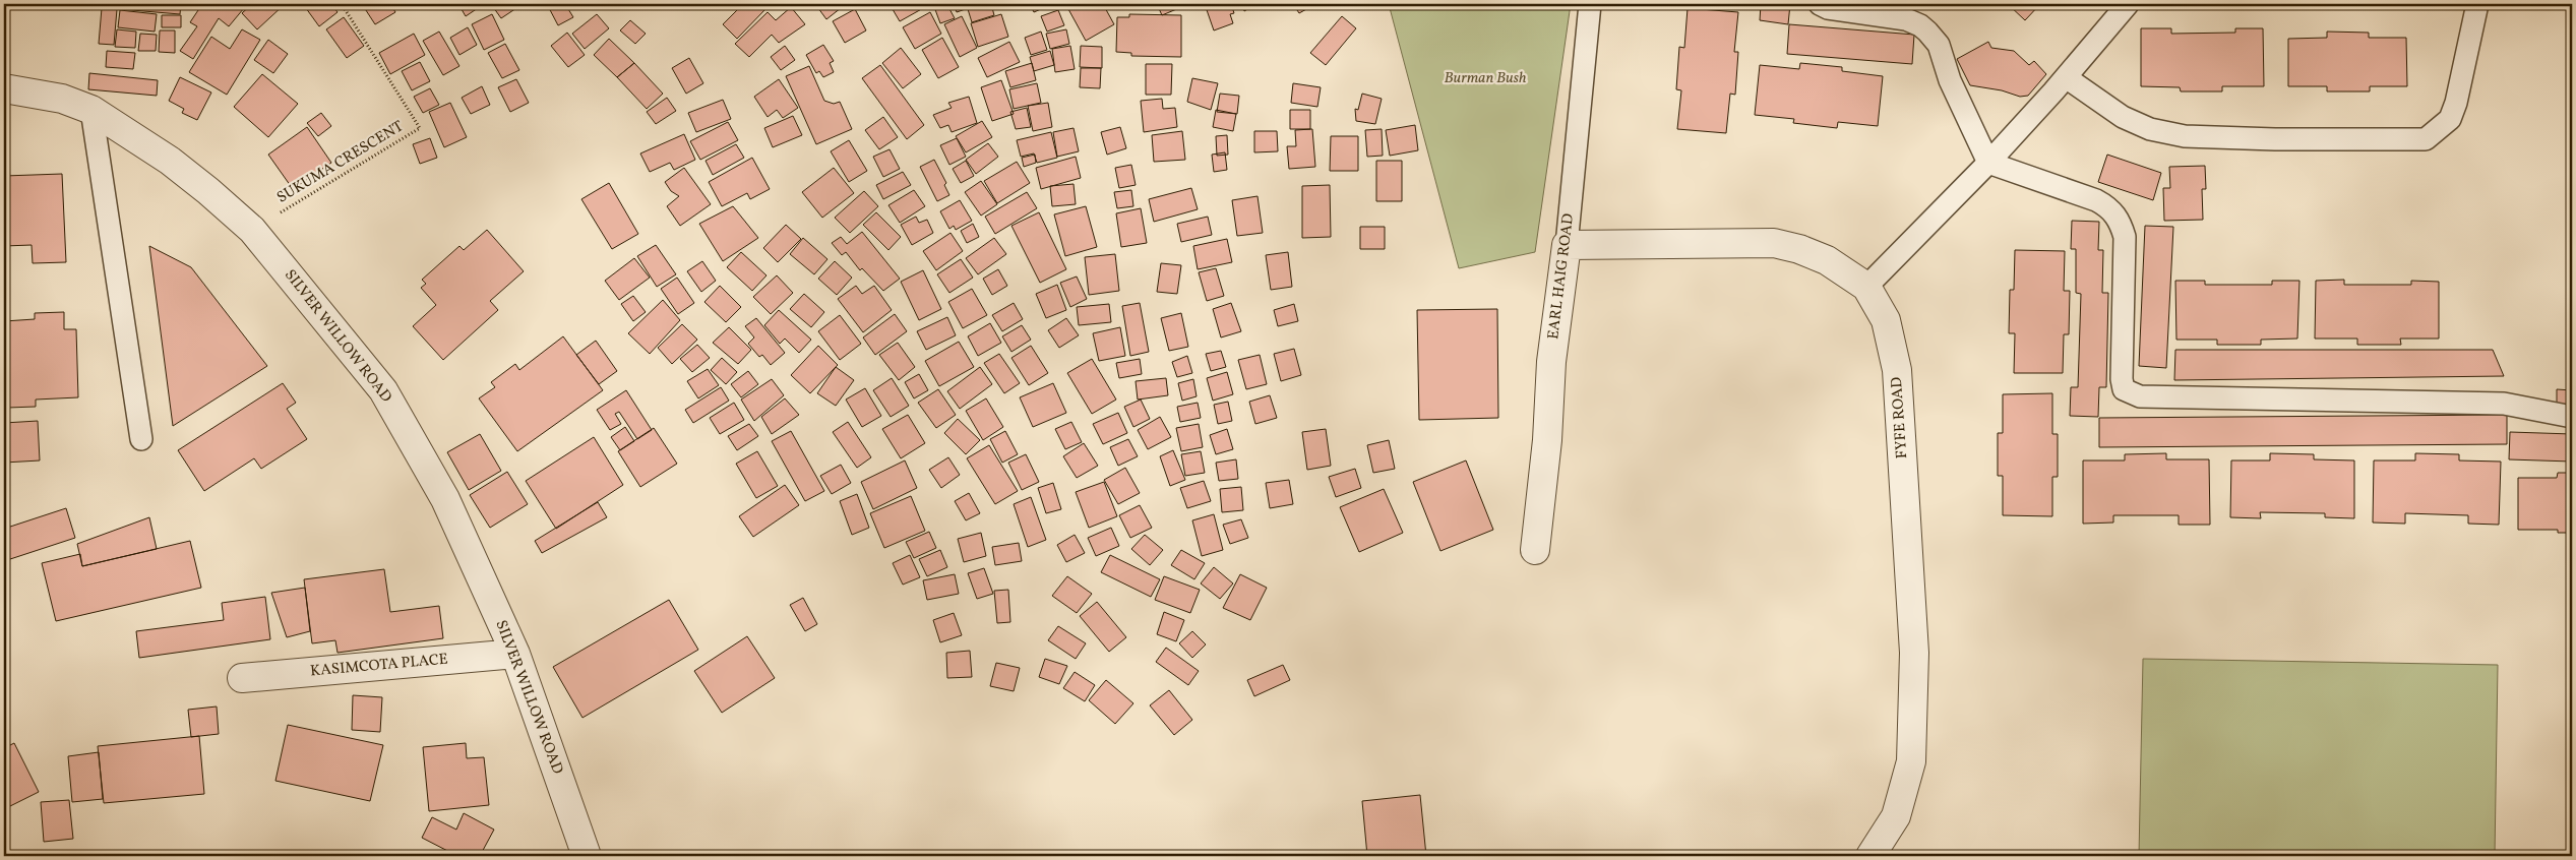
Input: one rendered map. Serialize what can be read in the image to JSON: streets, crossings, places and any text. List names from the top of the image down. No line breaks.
{"streets":{"street":["EARL HAIG ROAD","SILVER WILLOW ROAD","FYFE ROAD","KASIMCOTA PLACE"],"path":["SUKUMA CRESCENT"]},"crossings":[["SUKUMA CRESCENT","SILVER WILLOW ROAD"],["EARL HAIG ROAD","FYFE ROAD"],["SILVER WILLOW ROAD","KASIMCOTA PLACE"]],"parks":["Burman Bush"]}
